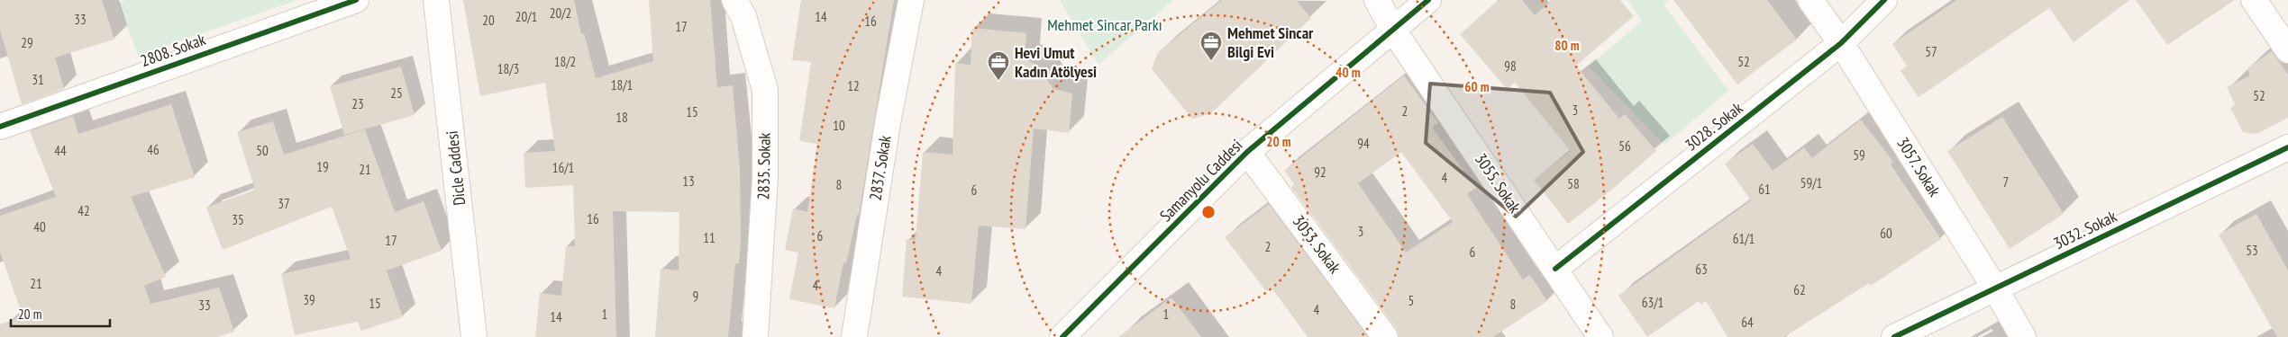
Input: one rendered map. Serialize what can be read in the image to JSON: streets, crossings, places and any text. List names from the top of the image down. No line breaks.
{"streets":{"street":["2808. Sokak","3028. Sokak","2835. Sokak","3057. Sokak","Dicle Caddesi","2837. Sokak","Samanyolu Caddesi","3055. Sokak","3032. Sokak","3053. Sokak"]},"crossings":[["3028. Sokak","3057. Sokak"],["3028. Sokak","3055. Sokak"],["3057. Sokak","3032. Sokak"],["Samanyolu Caddesi","3055. Sokak"],["Samanyolu Caddesi","3053. Sokak"]],"parks":["Mehmet Sincar Parkı"],"places":{"office":["Mehmet Sincar Bilgi Evi","Hevi Umut Kadın Atölyesi"]},"house_numbers":["20/2","20/1","14","33","20","16","17","29","57","18/2","52","98","18/3","31","18/1","12","25","52","23","3","2","15","18","10","94","56","46","44","50","59","19","16/1","21","92","4","13","7","59/1","58","8","61","6","37","42","16","35","40","3","60","6","11","61/1","17","2","53","6","63","4","21","4","62","9","39","5","63/1","15","8","33","4","1","1","14","64"],"scale_bar":"20 m","rings":["80 m","40 m","60 m","20 m"]}
